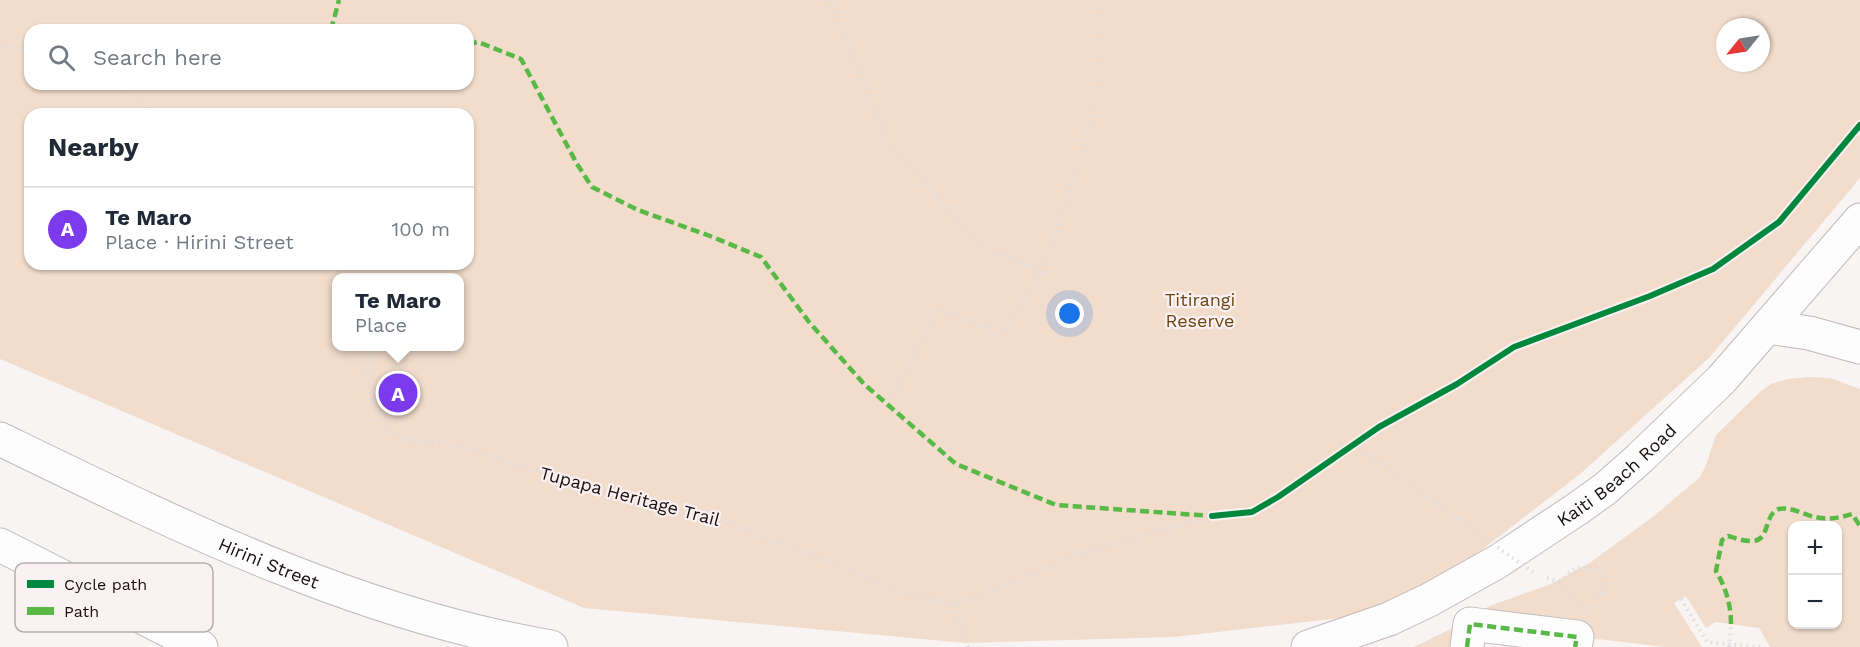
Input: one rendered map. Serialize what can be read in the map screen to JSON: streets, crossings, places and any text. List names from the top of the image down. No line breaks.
{"streets":{"main road":["Kaiti Beach Road","Hirini Street"],"path":["Tupapa Heritage Trail"]},"parks":["Titirangi Reserve"],"legend":["Cycle path","Path"],"north":"bottom left","page":{"search":"Search here","heading":"Nearby","list":[{"mark":"A","name":"Te Maro","note":"Place · Hirini Street","value":"100 m"}],"popup":["Te Maro","Place"],"pins":"A","map_buttons":["+","−"]}}
